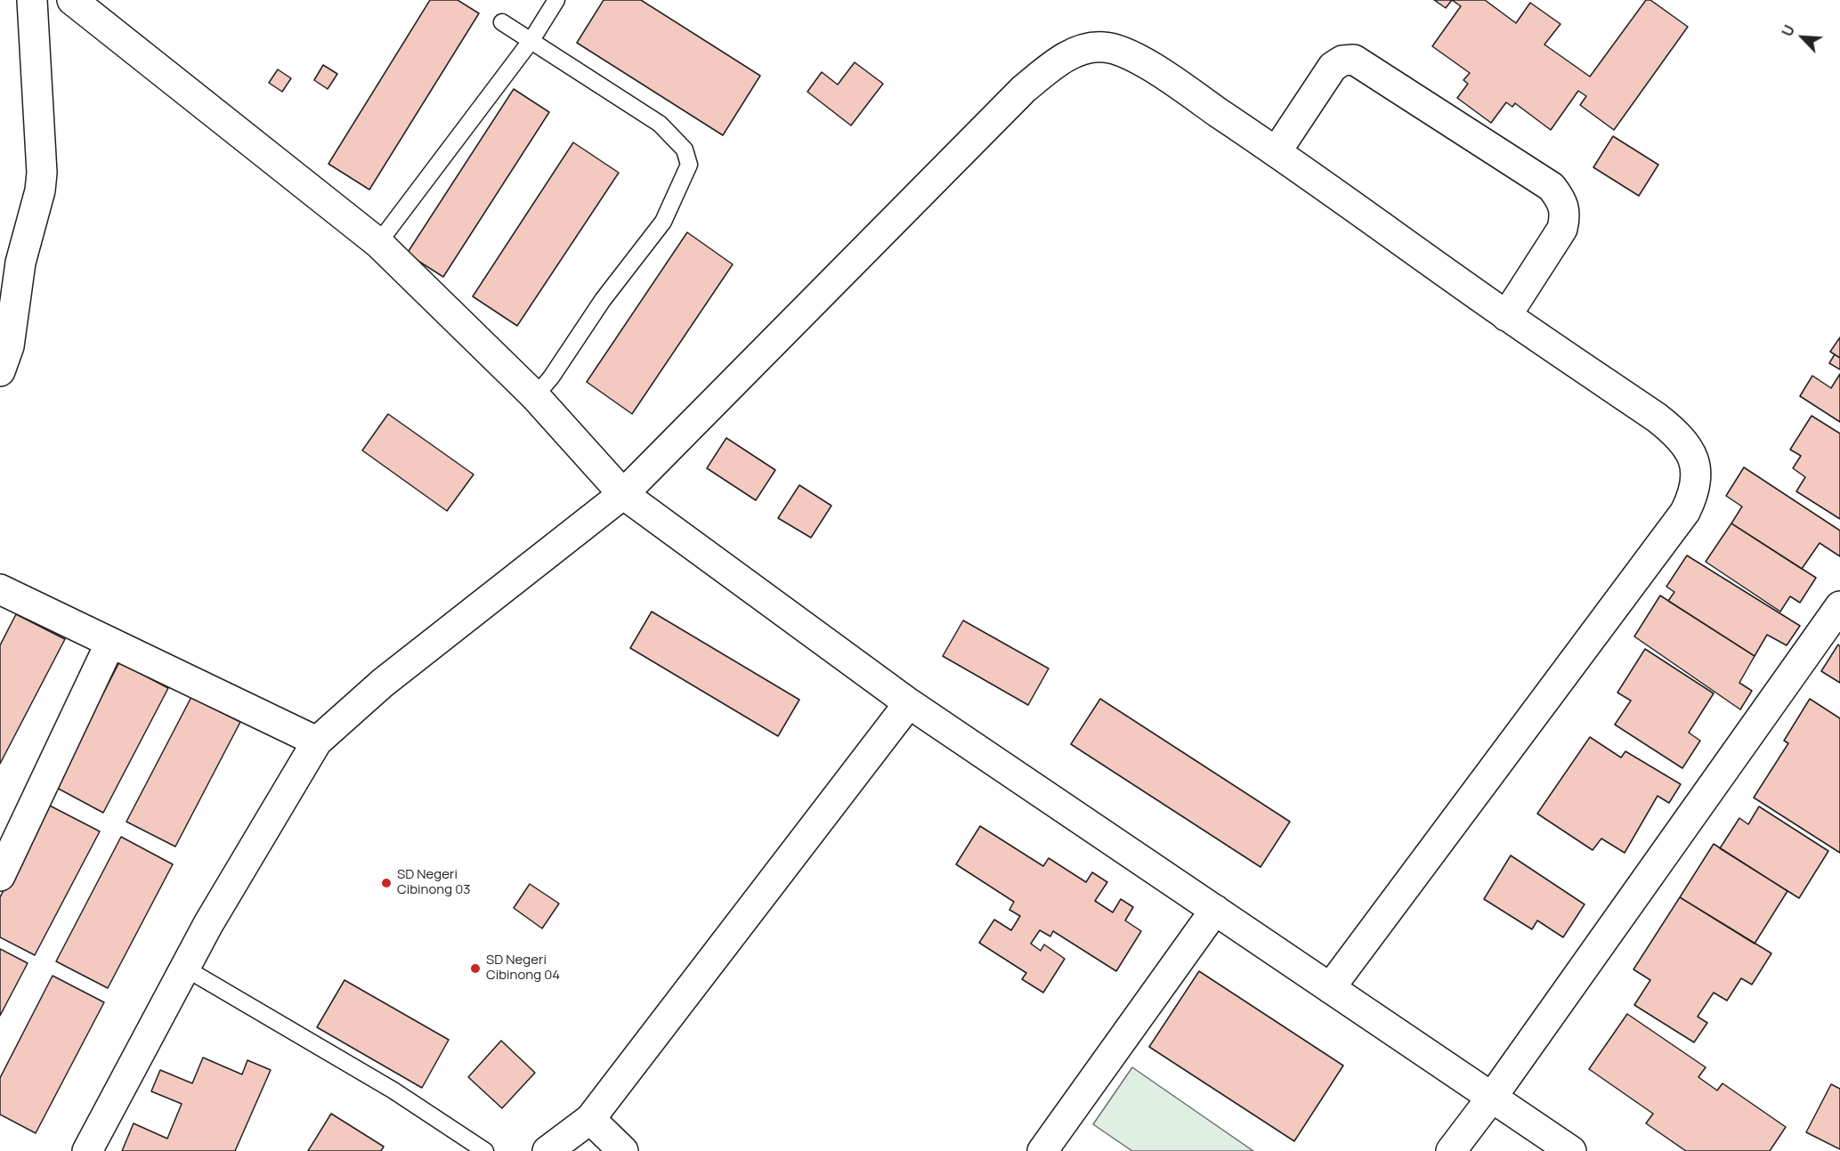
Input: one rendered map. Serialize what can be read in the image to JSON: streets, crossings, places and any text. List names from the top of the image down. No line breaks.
{"places":["SD Negeri Cibinong 03","SD Negeri Cibinong 04"],"north":"top left"}
